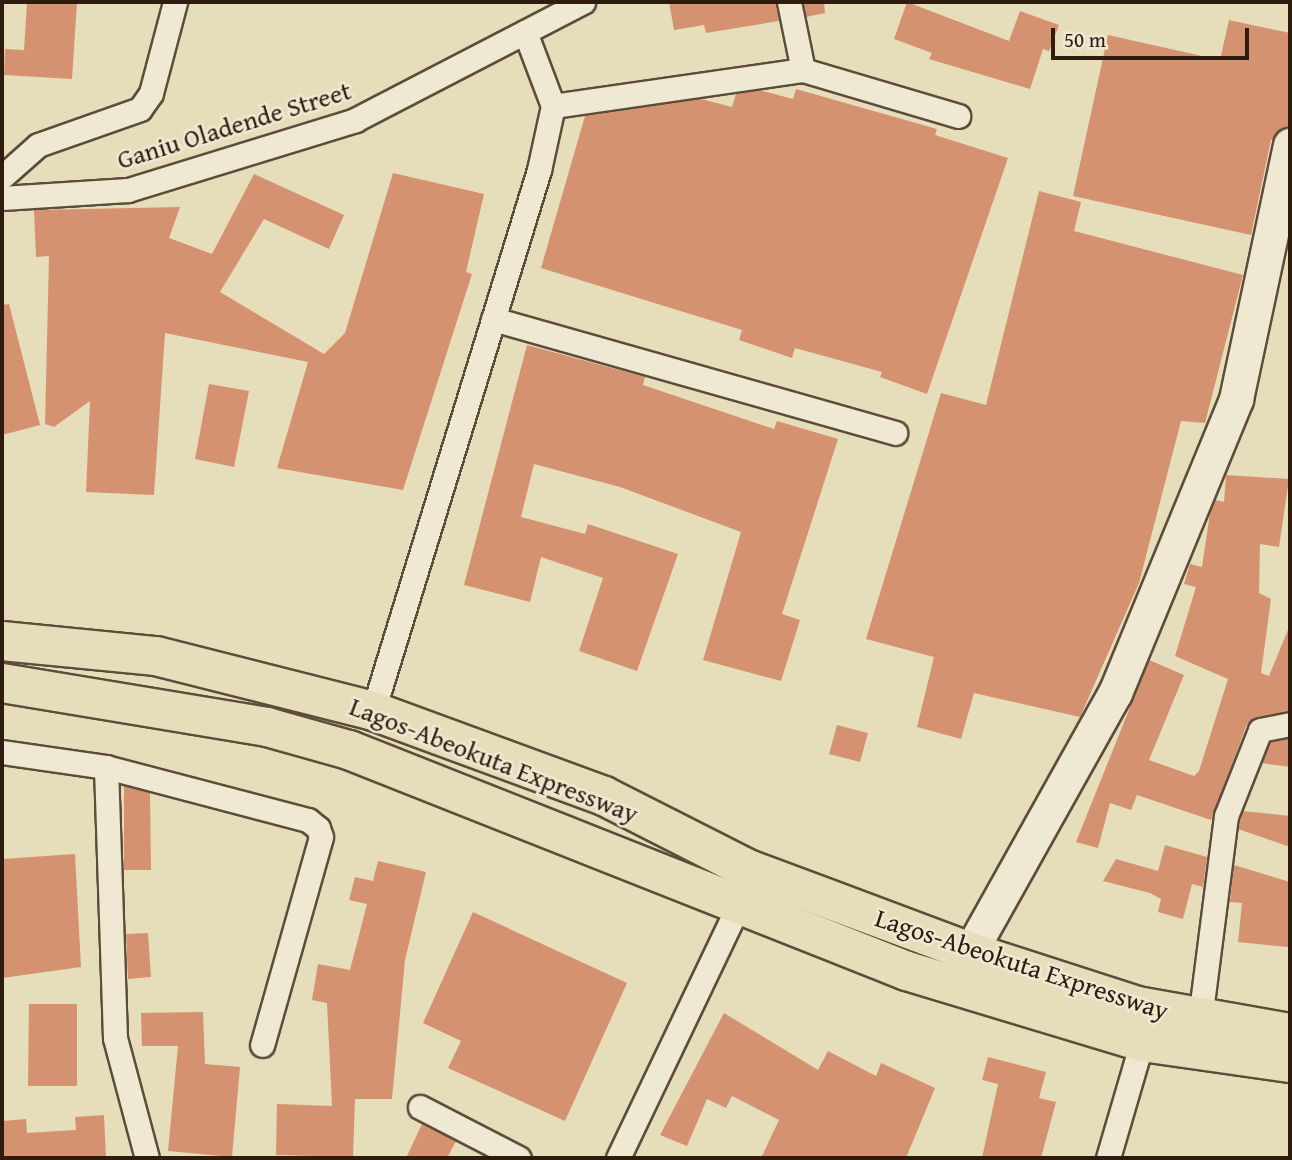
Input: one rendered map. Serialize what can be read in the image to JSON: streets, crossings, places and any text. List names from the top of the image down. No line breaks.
{"streets":{"highway":["Lagos-Abeokuta Expressway"],"street":["Ganiu Oladende Street"]},"scale_bar":"50 m"}
